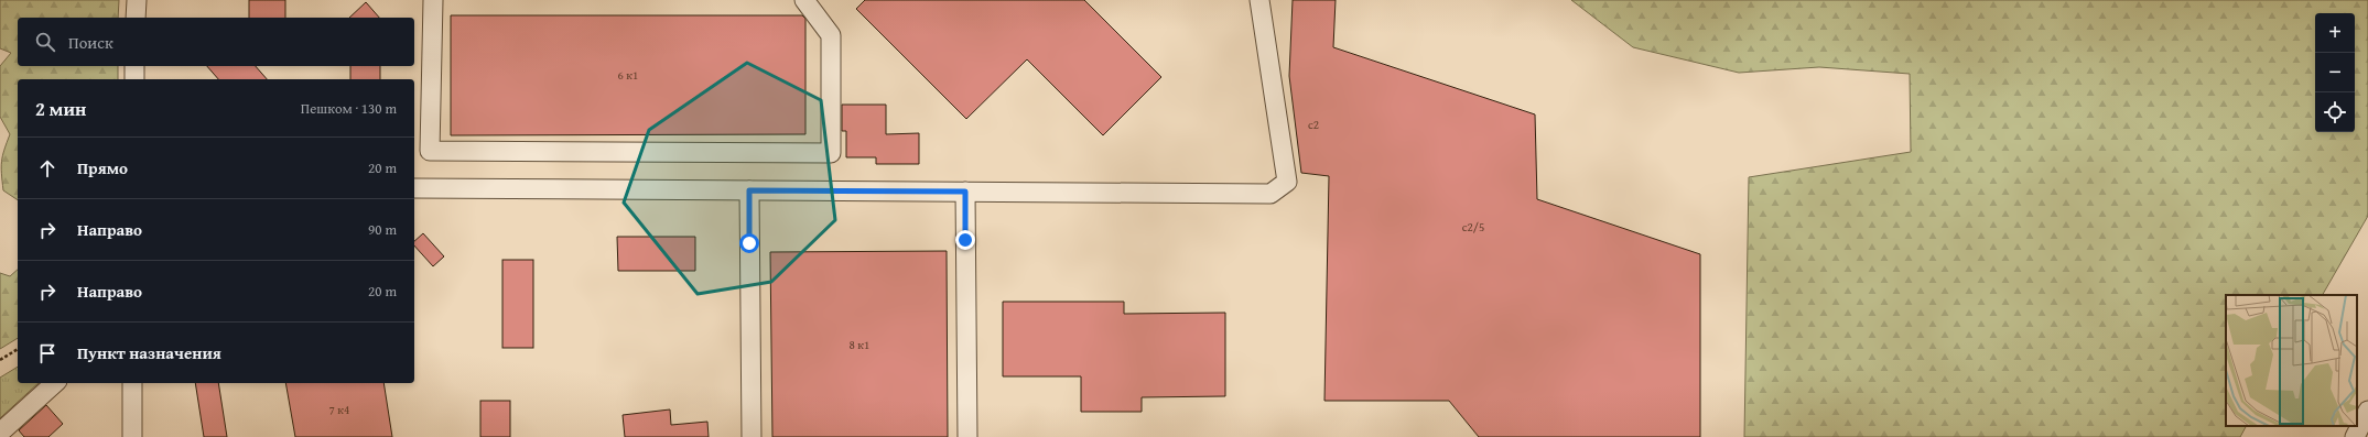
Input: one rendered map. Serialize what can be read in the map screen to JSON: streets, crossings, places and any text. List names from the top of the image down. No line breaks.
{"house_numbers":["6 к1","с2","с2/5","8 к1","7 к4"],"page":{"map_buttons":["+","−"],"search":"Поиск","heading":["2 мин","Пешком · 130 m"],"list":[["Прямо","20 m"],["Направо","90 m"],["Направо","20 m"],"Пункт назначения"]}}
